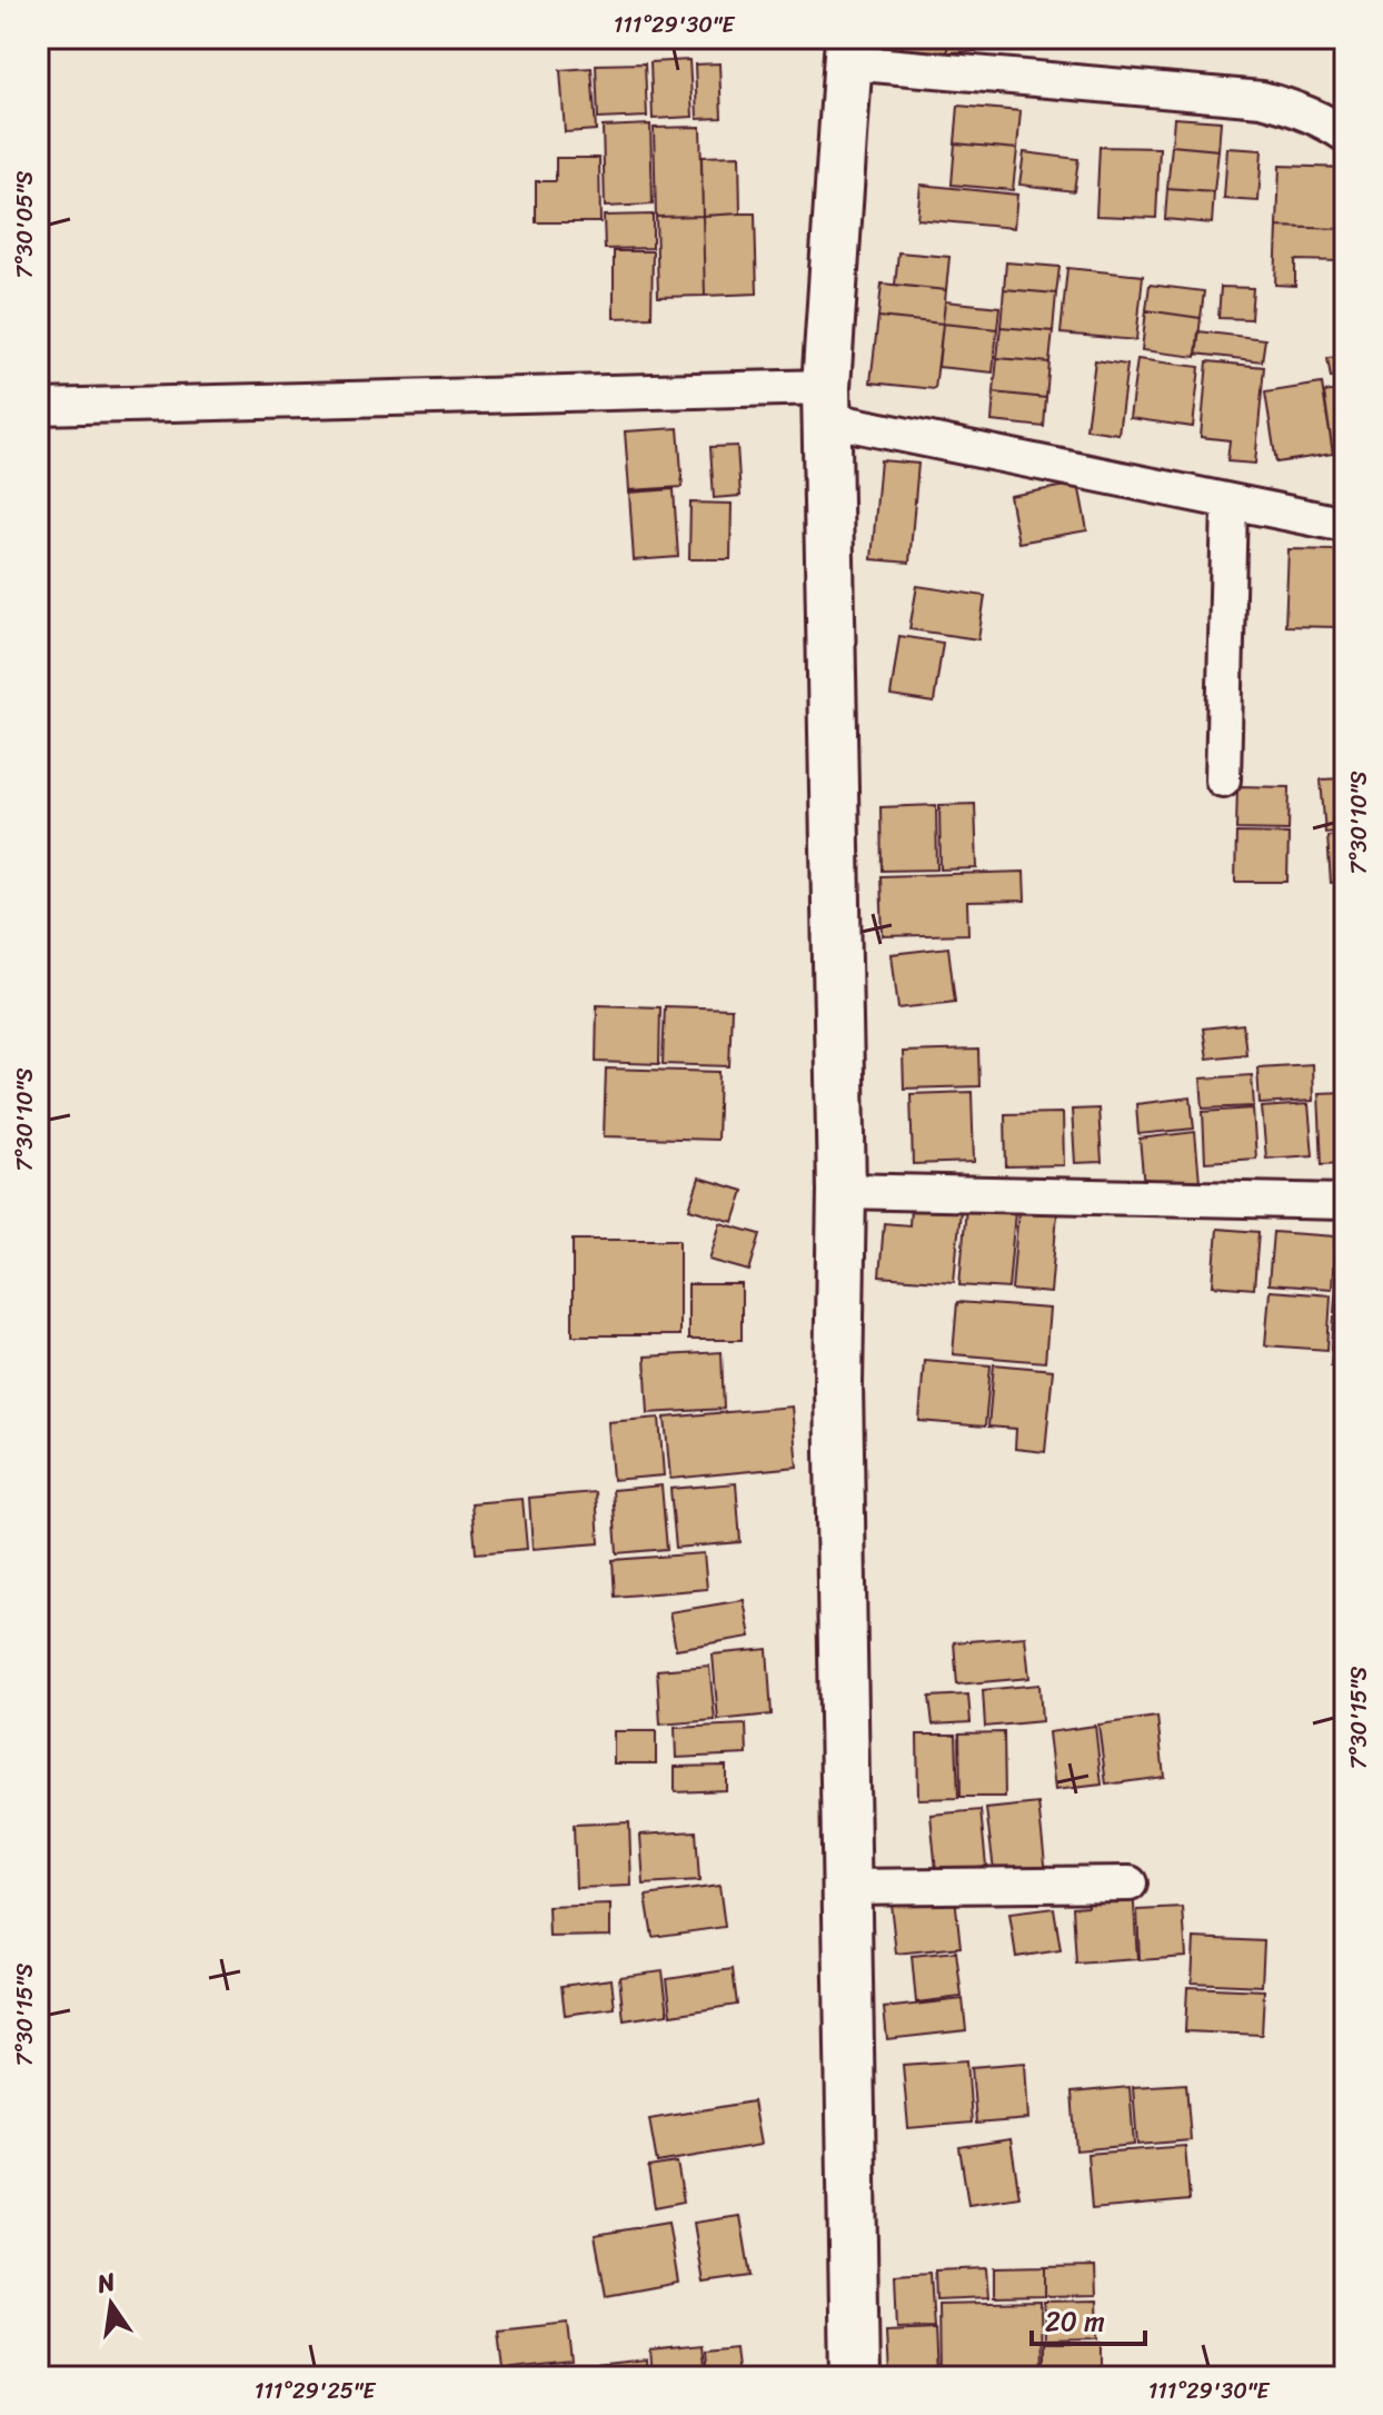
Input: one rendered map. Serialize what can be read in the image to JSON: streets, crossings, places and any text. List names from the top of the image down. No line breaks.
{"scale_bar":"20 m","north":"top","coordinates":["111°29'30\"E","7°30'05\"S","7°30'10\"S","7°30'15\"S","111°29'25\"E"]}
